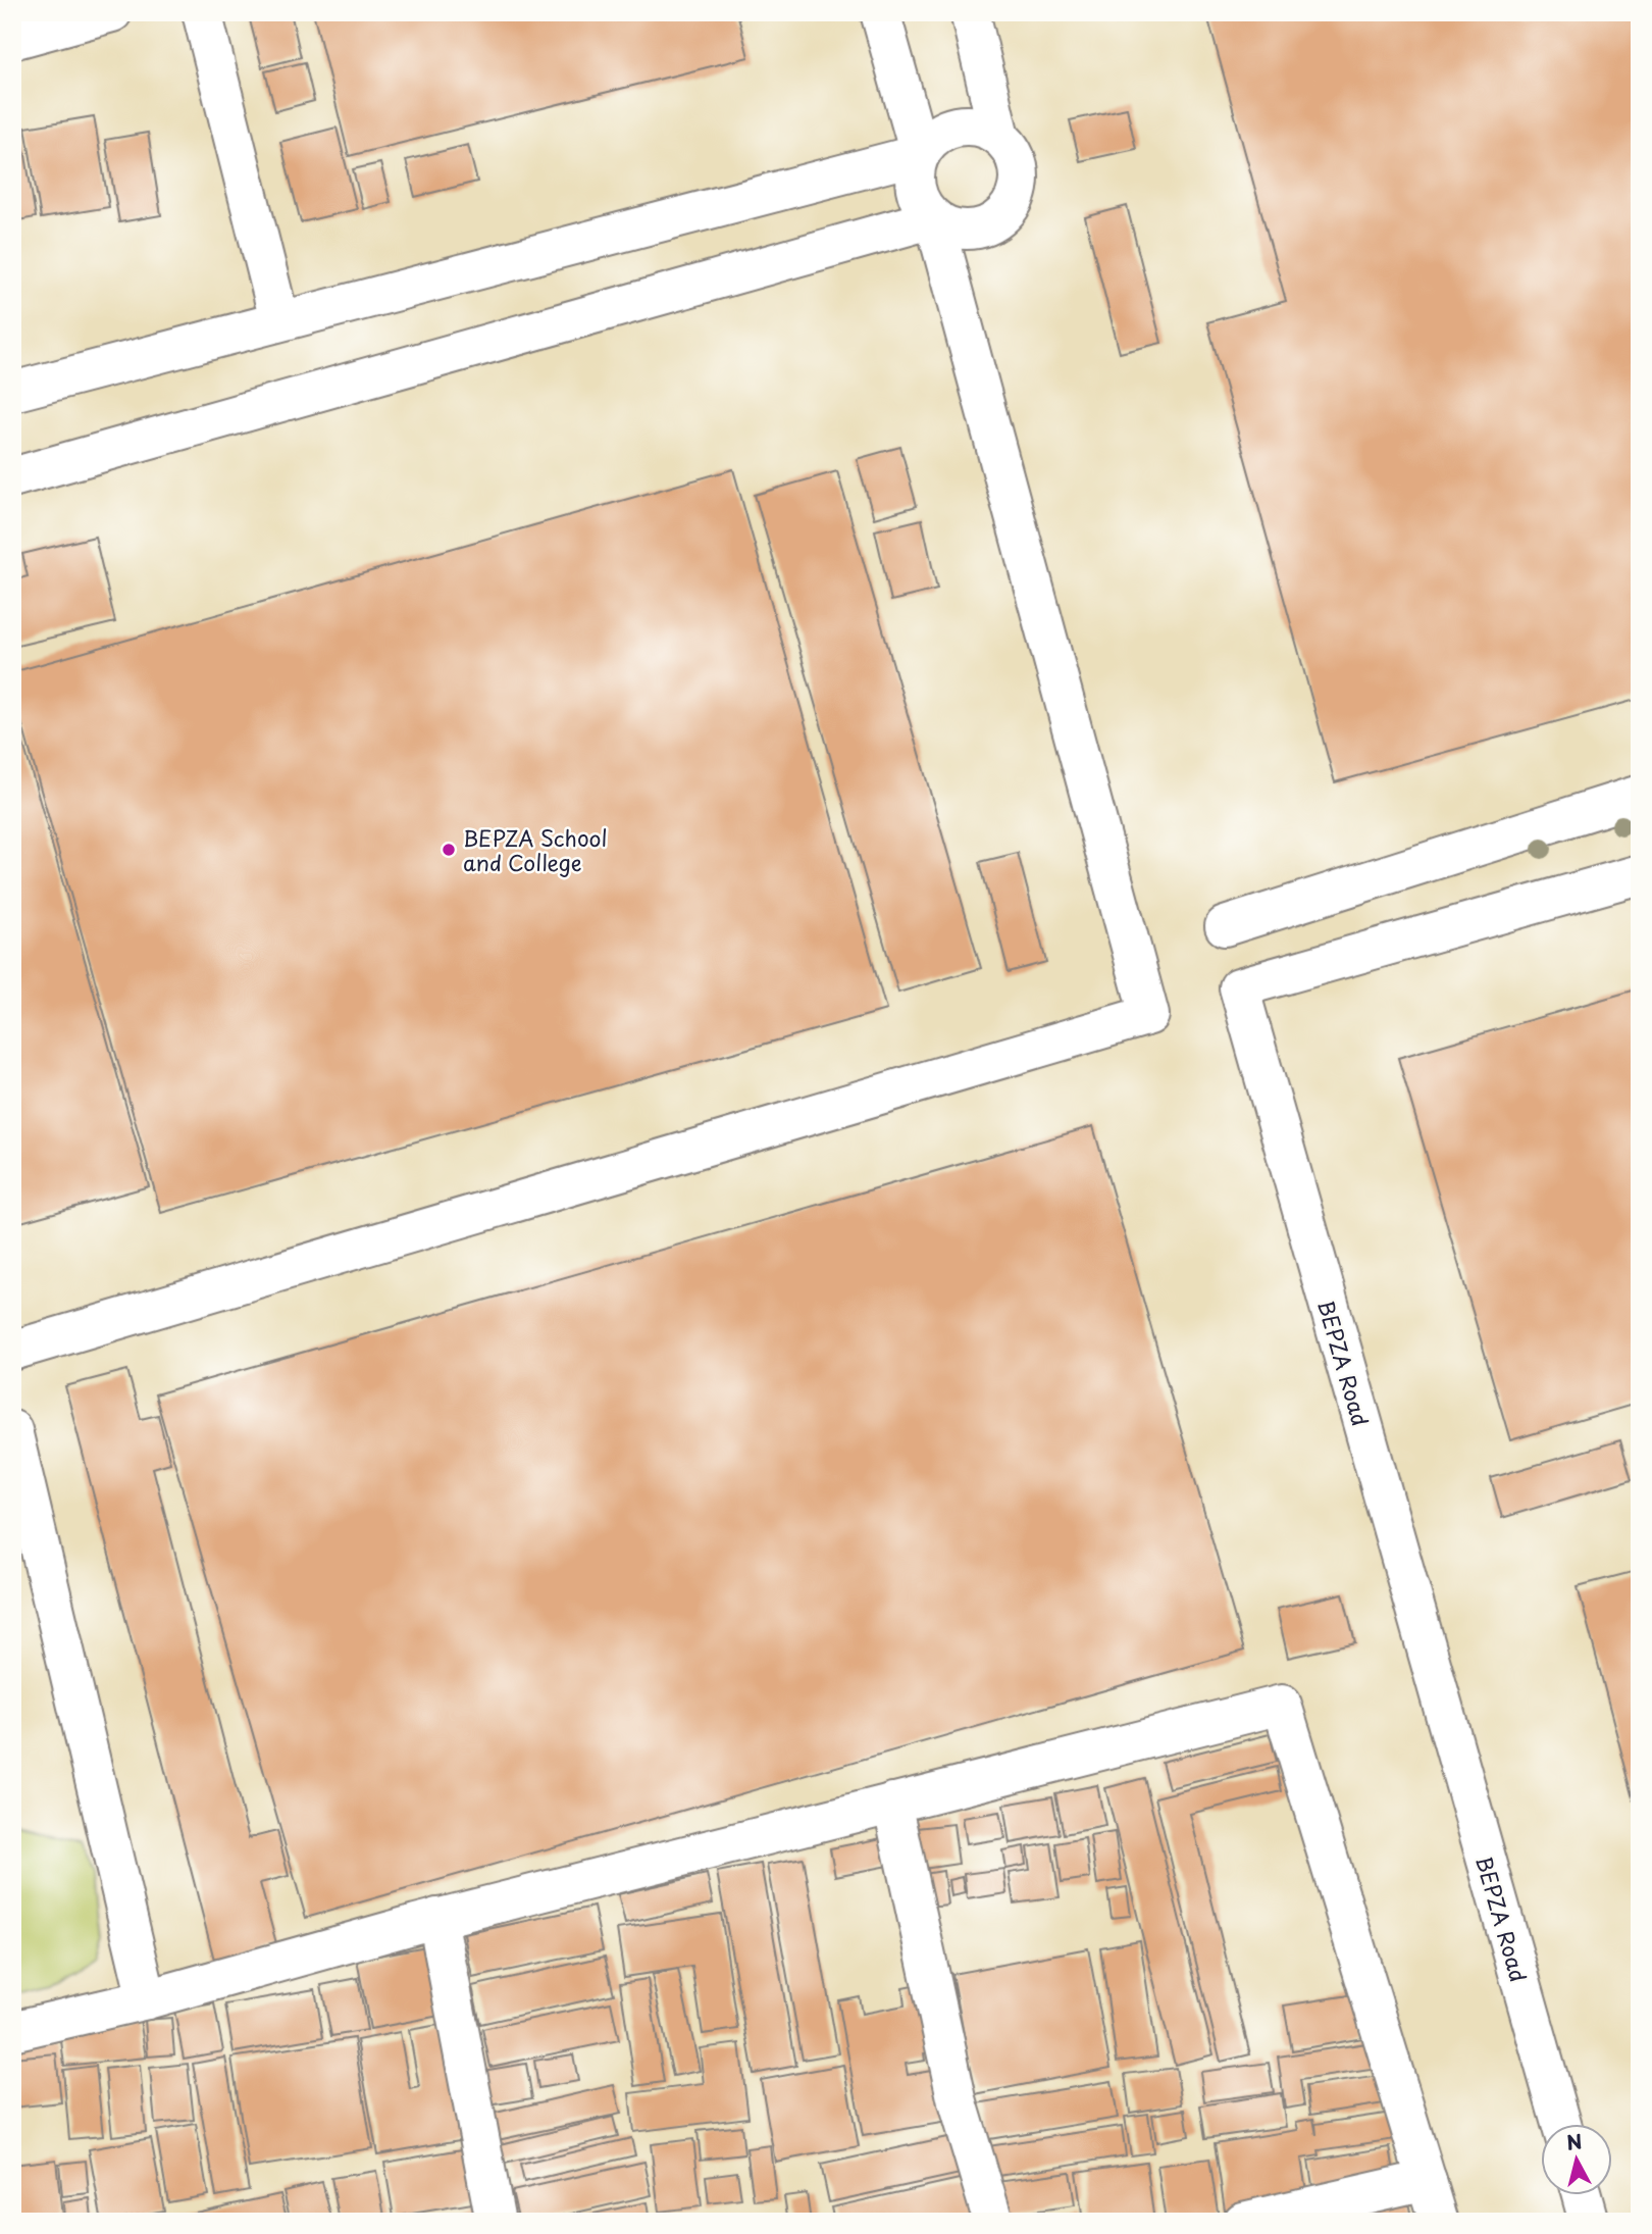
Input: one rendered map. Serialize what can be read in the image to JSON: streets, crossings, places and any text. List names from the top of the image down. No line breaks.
{"streets":{"street":["BEPZA Road"]},"places":["BEPZA School and College"],"north":"top"}
